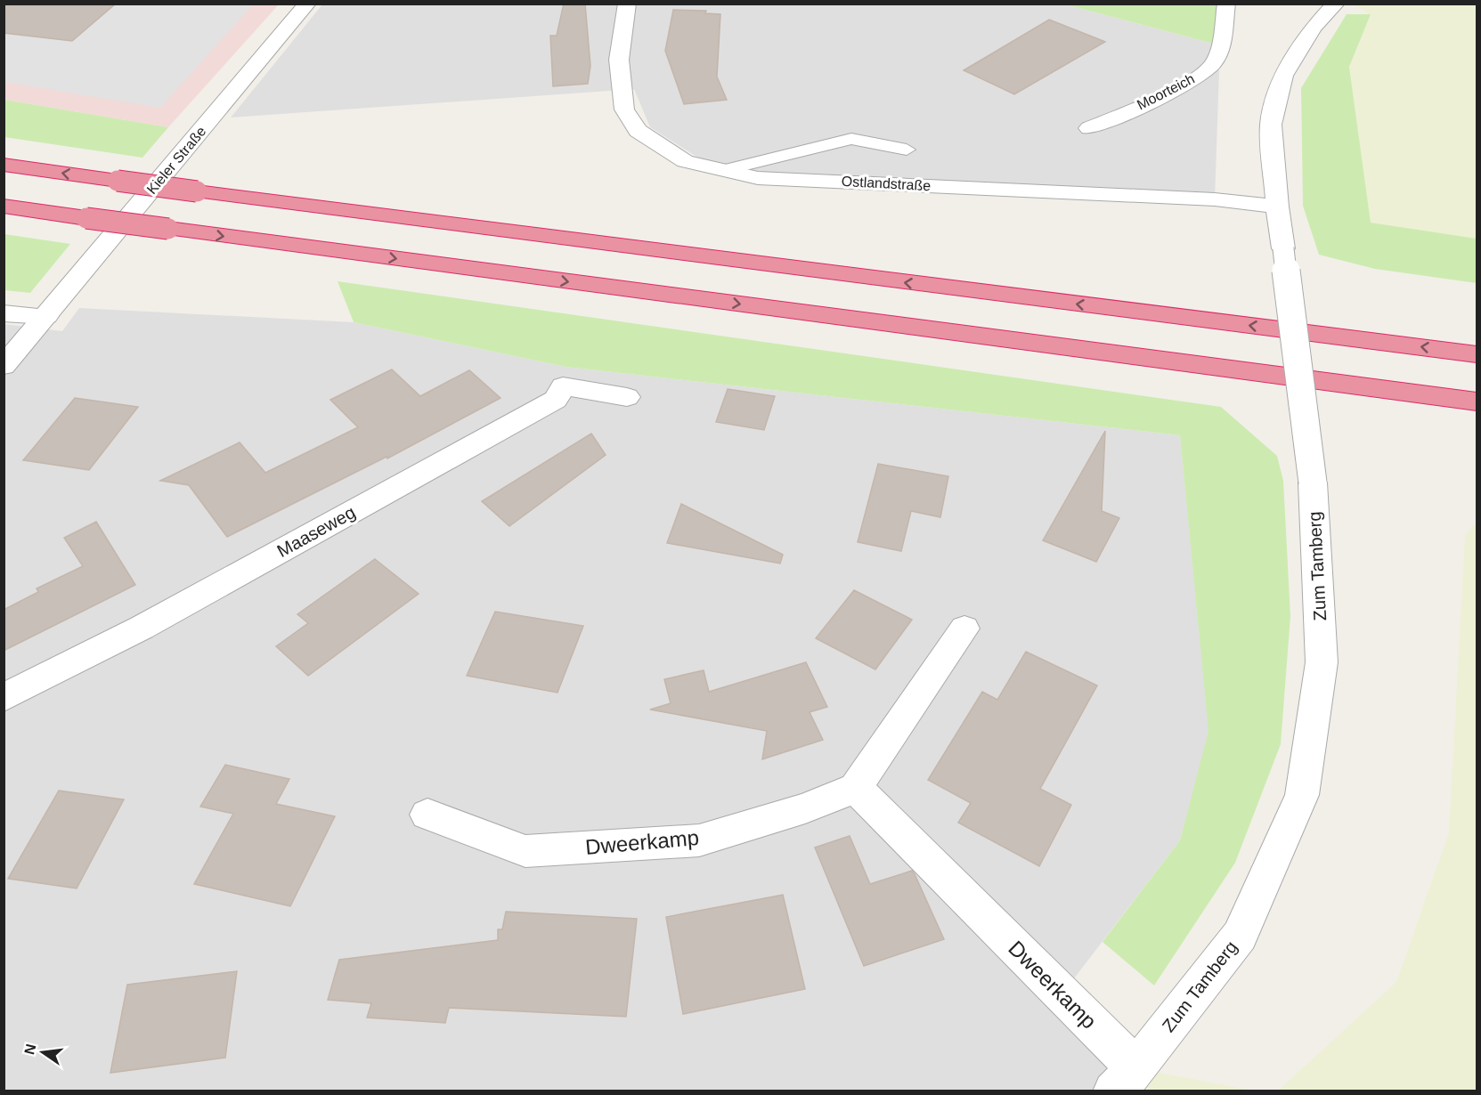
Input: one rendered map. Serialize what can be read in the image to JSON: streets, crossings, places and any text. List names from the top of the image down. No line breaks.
{"streets":{"street":["Moorteich","Kieler Straße","Ostlandstraße","Maaseweg","Zum Tamberg","Dweerkamp"]},"crossings":[["Ostlandstraße","Zum Tamberg"],["Zum Tamberg","Dweerkamp"]],"north":"left"}
